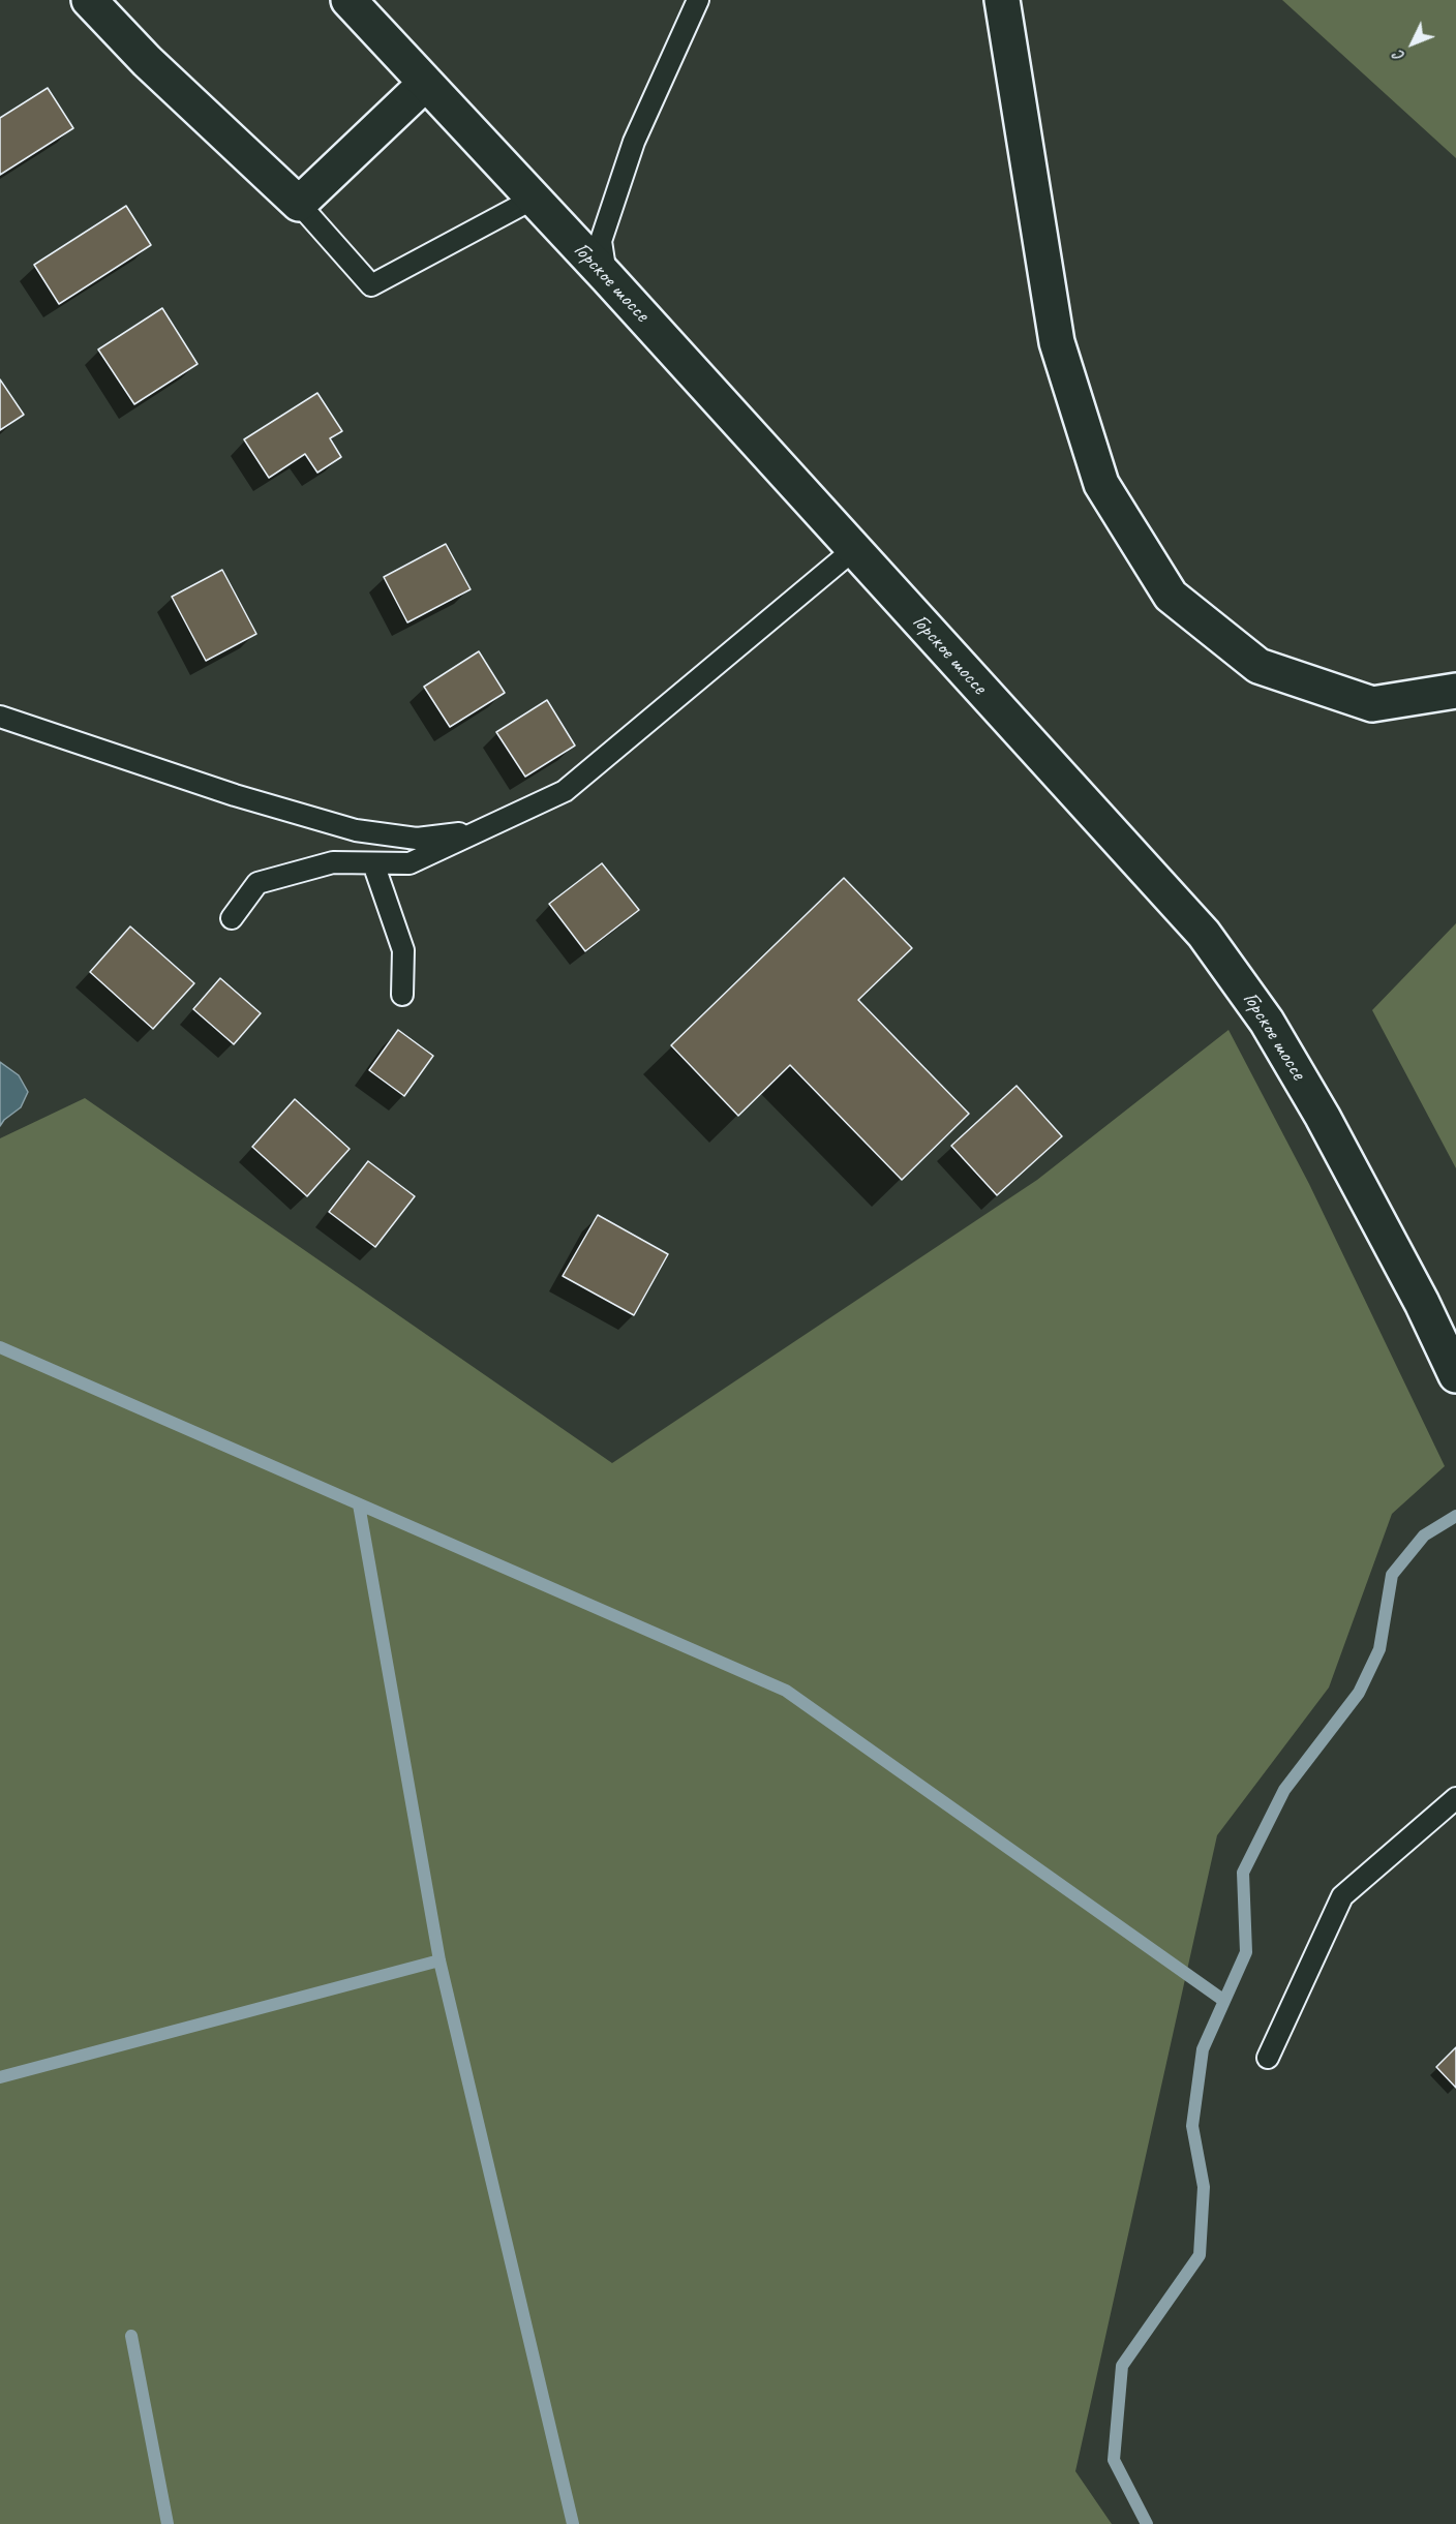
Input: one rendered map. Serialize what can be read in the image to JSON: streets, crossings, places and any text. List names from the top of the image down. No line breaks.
{"streets":{"main road":["Горское шоссе"]},"north":"bottom left"}
